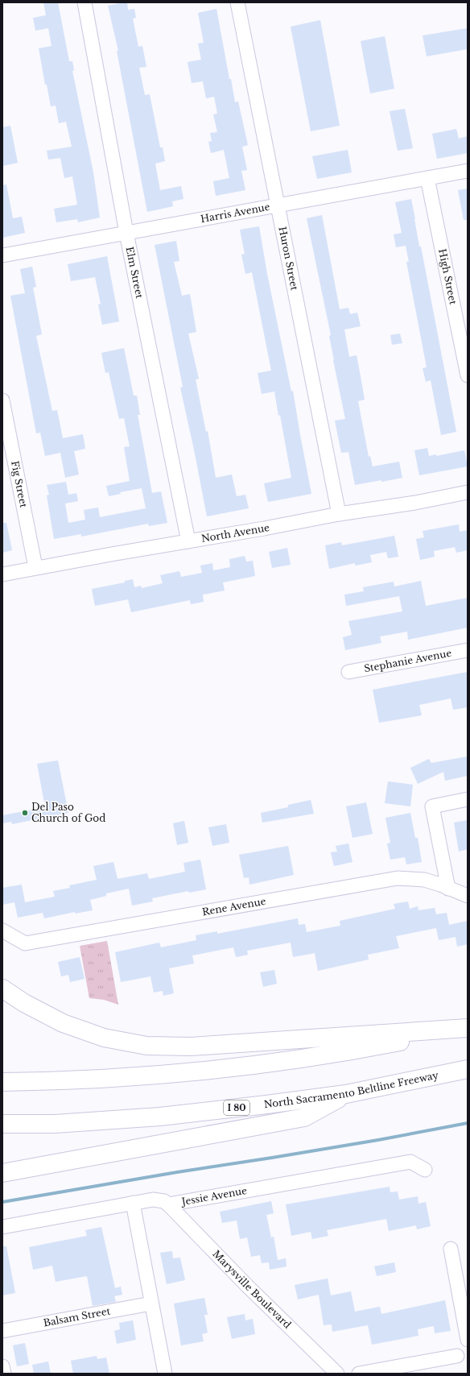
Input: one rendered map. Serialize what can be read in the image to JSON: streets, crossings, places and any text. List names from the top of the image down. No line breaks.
{"streets":{"highway":["North Sacramento Beltline Freeway","I 80"],"street":["Harris Avenue","Huron Street","Elm Street","High Street","Fig Street","North Avenue","Stephanie Avenue","Rene Avenue","Jessie Avenue","Marysville Boulevard","Balsam Street"]},"crossings":[["Harris Avenue","Huron Street"],["Harris Avenue","Elm Street"],["Harris Avenue","High Street"],["Huron Street","North Avenue"],["Elm Street","North Avenue"],["Fig Street","North Avenue"],["Jessie Avenue","Marysville Boulevard"]],"places":["Del Paso Church of God"]}
